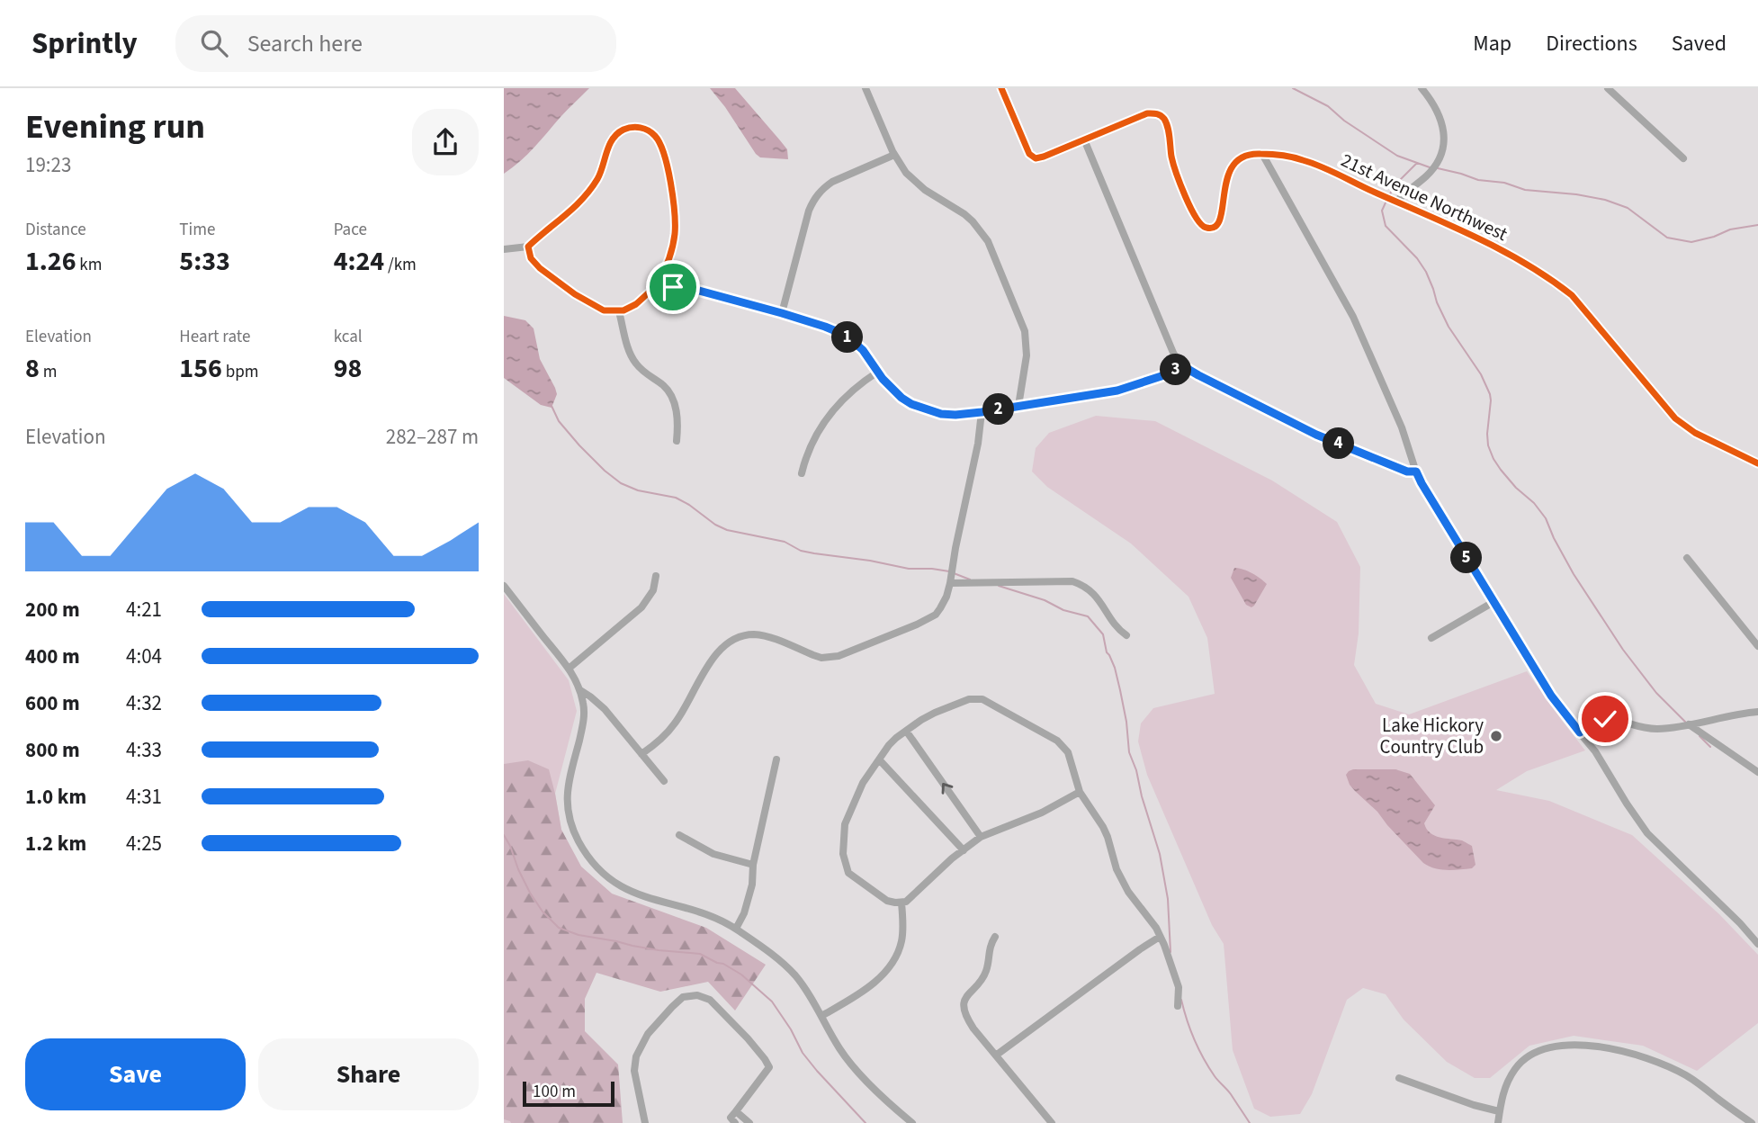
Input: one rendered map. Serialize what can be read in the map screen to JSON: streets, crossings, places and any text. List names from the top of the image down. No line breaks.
{"streets":{"street":["21st Avenue Northwest"]},"places":["Lake Hickory Country Club"],"scale_bar":"100 m","page":{"header":"Sprintly","search":"Search here","nav":["Map","Directions","Saved"],"heading":["Evening run","19:23"],"stats":[["Distance","1.26 km"],["Time","5:33"],["Pace","4:24 /km"],["Elevation","8 m"],["Heart rate","156 bpm"],["kcal","98"]],"pins":["1","3","2","4","5"],"chart":["Elevation","282–287 m"],"list":[{"name":"200 m","note":"4:21"},{"name":"400 m","note":"4:04"},{"name":"600 m","note":"4:32"},{"name":"800 m","note":"4:33"},{"name":"1.0 km","note":"4:31"},{"name":"1.2 km","note":"4:25"}],"buttons":["Save","Share"],"scale":"100 m"}}
